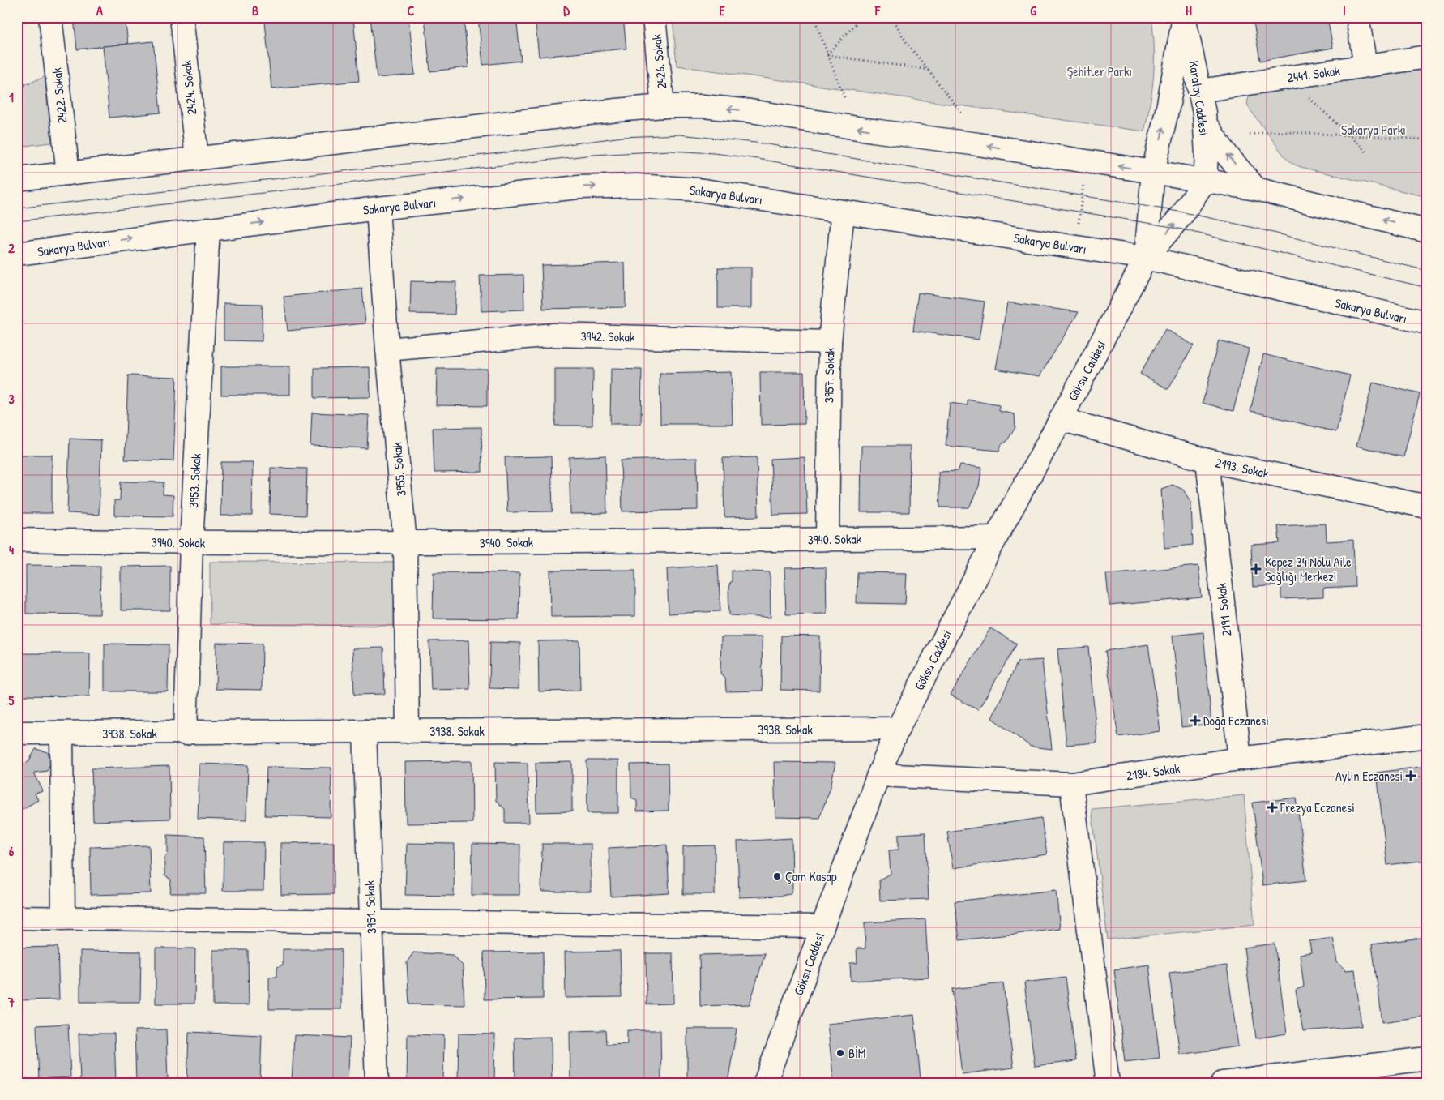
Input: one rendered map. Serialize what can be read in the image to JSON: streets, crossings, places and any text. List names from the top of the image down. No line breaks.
{"streets":{"street":["2426. Sokak","2441. Sokak","2424. Sokak","2422. Sokak","Karatay Caddesi","Sakarya Bulvarı","3942. Sokak","Göksu Caddesi","3957. Sokak","2193. Sokak","3955. Sokak","3953. Sokak","3940. Sokak","2191. Sokak","3938. Sokak","2184. Sokak","3951. Sokak"]},"crossings":[["2441. Sokak","Karatay Caddesi"],["Karatay Caddesi","Sakarya Bulvarı"],["Karatay Caddesi","Göksu Caddesi"],["Sakarya Bulvarı","Göksu Caddesi"],["Sakarya Bulvarı","3957. Sokak"],["Sakarya Bulvarı","3955. Sokak"],["Sakarya Bulvarı","3953. Sokak"],["3942. Sokak","3957. Sokak"],["3942. Sokak","3955. Sokak"],["Göksu Caddesi","2193. Sokak"],["Göksu Caddesi","3940. Sokak"],["Göksu Caddesi","3938. Sokak"],["Göksu Caddesi","2184. Sokak"],["3957. Sokak","3940. Sokak"],["2193. Sokak","2191. Sokak"],["3955. Sokak","3940. Sokak"],["3955. Sokak","3938. Sokak"],["3953. Sokak","3940. Sokak"],["3953. Sokak","3938. Sokak"],["2191. Sokak","2184. Sokak"],["3938. Sokak","3951. Sokak"]],"parks":["Şehitler Parkı","Sakarya Parkı"],"places":{"health":["Kepez 34 Nolu Aile Sağlığı Merkezi","Doğa Eczanesi","Aylin Eczanesi","Frezya Eczanesi"],"other":["Çam Kasap","BİM"]},"grid":{"columns":["A","B","C","D","E","F","G","H","I"],"rows":["1","2","3","4","5","6","7"]}}
